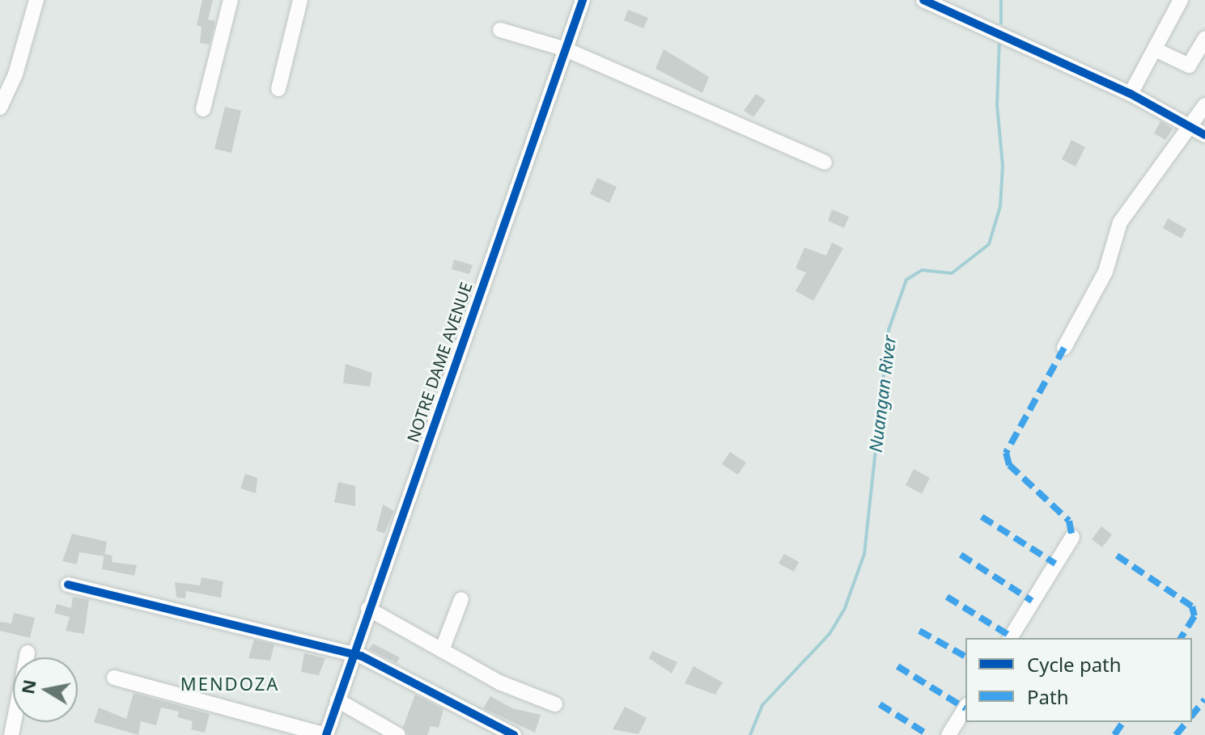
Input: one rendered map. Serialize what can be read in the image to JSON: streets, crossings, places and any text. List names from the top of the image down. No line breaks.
{"streets":{"street":["NOTRE DAME AVENUE"]},"districts":["MENDOZA"],"water":["Nuangan River"],"legend":["Cycle path","Path"],"north":"left"}
